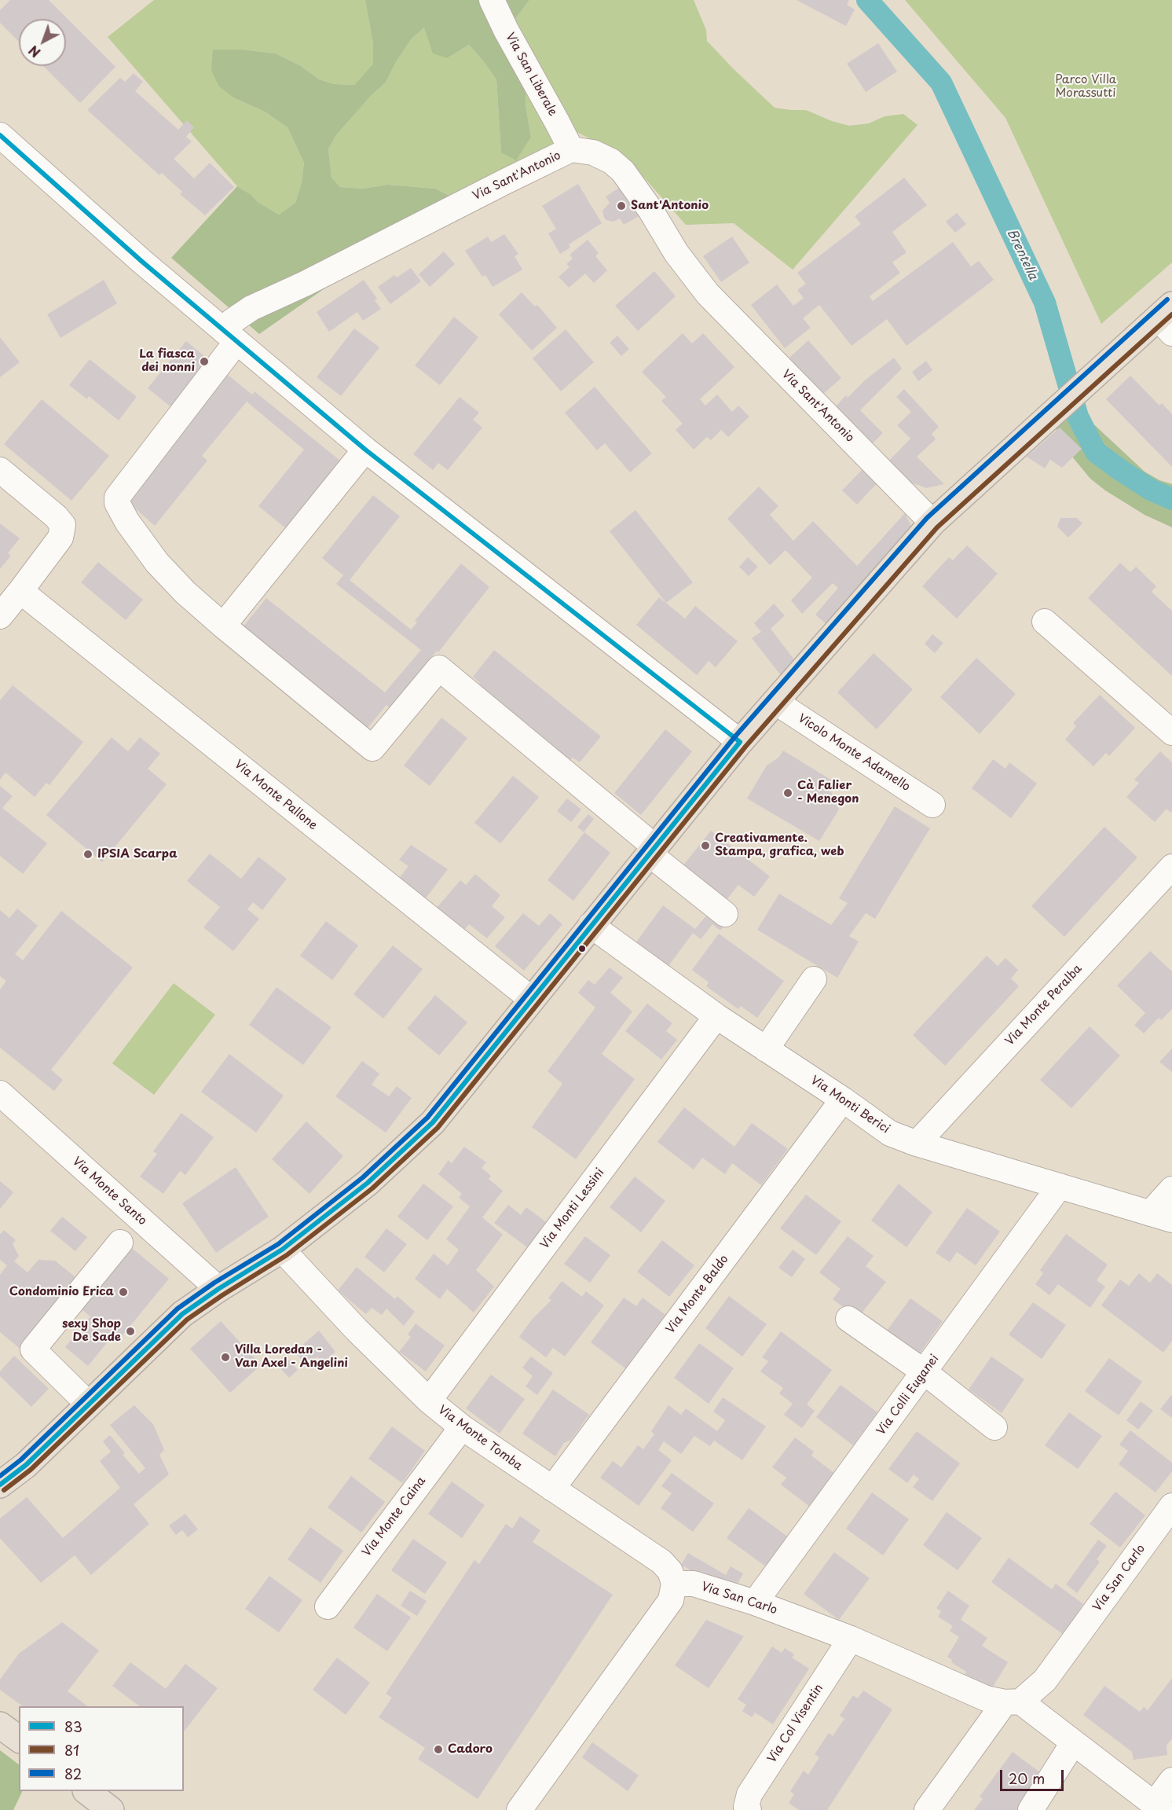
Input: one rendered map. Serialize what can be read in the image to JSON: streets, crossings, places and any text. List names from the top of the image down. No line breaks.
{"streets":{"street":["Via San Liberale","Via Sant'Antonio","Vicolo Monte Adamello","Via Monte Pallone","Via Monte Peralba","Via Monti Berici","Via Monte Santo","Via Monti Lessini","Via Monte Baldo","Via Colli Euganei","Via Monte Tomba","Via Monte Caina","Via San Carlo","Via Col Visentin"]},"crossings":[["Via San Liberale","Via Sant'Antonio"],["Via Monte Peralba","Via Monti Berici"],["Via Monti Berici","Via Monti Lessini"],["Via Monti Berici","Via Monte Baldo"],["Via Monti Berici","Via Colli Euganei"],["Via Monti Lessini","Via Monte Tomba"],["Via Monte Baldo","Via Monte Tomba"],["Via Colli Euganei","Via San Carlo"],["Via Monte Tomba","Via Monte Caina"],["Via Monte Tomba","Via San Carlo"],["Via San Carlo","Via Col Visentin"]],"water":["Brentella"],"parks":["Parco Villa Morassutti"],"places":["Sant'Antonio","La fiasca dei nonni","Cà Falier - Menegon","Creativamente. Stampa, grafica, web","IPSIA Scarpa","Condominio Erica","sexy Shop De Sade","Villa Loredan - Van Axel - Angelini","Cadoro"],"lines":["transit line 83","transit line 82","transit line 81"],"legend":["83","81","82"],"scale_bar":"20 m","north":"bottom left"}
